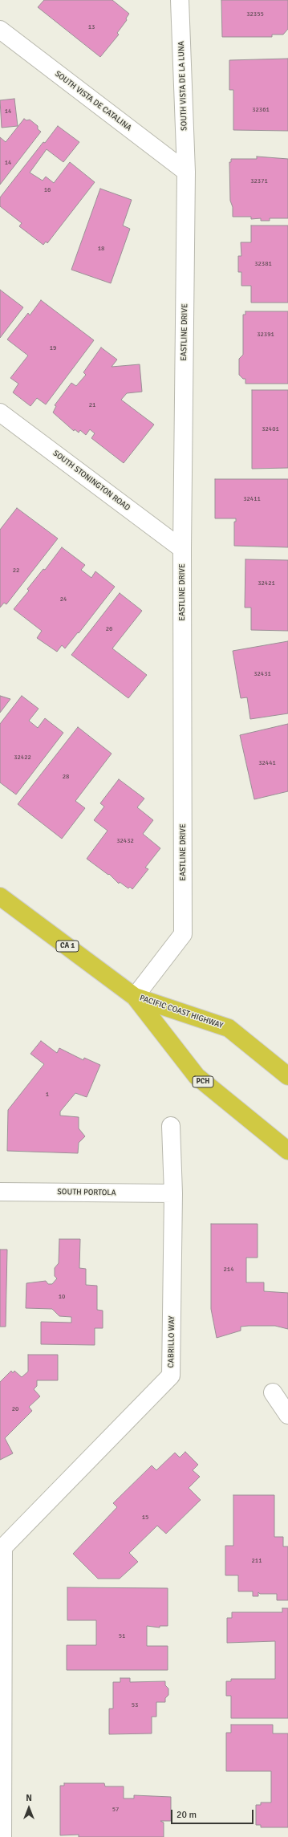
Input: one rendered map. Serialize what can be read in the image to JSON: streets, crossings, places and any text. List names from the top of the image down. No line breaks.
{"streets":{"highway":["CA 1","PACIFIC COAST HIGHWAY","PCH"],"street":["SOUTH VISTA DE LA LUNA","SOUTH VISTA DE CATALINA","EASTLINE DRIVE","SOUTH STONINGTON ROAD","SOUTH PORTOLA","CABRILLO WAY"]},"crossings":[["SOUTH VISTA DE LA LUNA","SOUTH VISTA DE CATALINA"],["SOUTH VISTA DE LA LUNA","EASTLINE DRIVE"],["SOUTH VISTA DE CATALINA","EASTLINE DRIVE"],["EASTLINE DRIVE","SOUTH STONINGTON ROAD"],["EASTLINE DRIVE","PACIFIC COAST HIGHWAY"],["SOUTH PORTOLA","CABRILLO WAY"]],"house_numbers":["32355","13","32361","14","14","32371","16","18","32381","32391","19","21","32401","32411","22","32421","24","26","32431","32422","32441","28","32432","1","214","10","20","15","211","51","53","57"],"scale_bar":"20 m","north":"top"}
